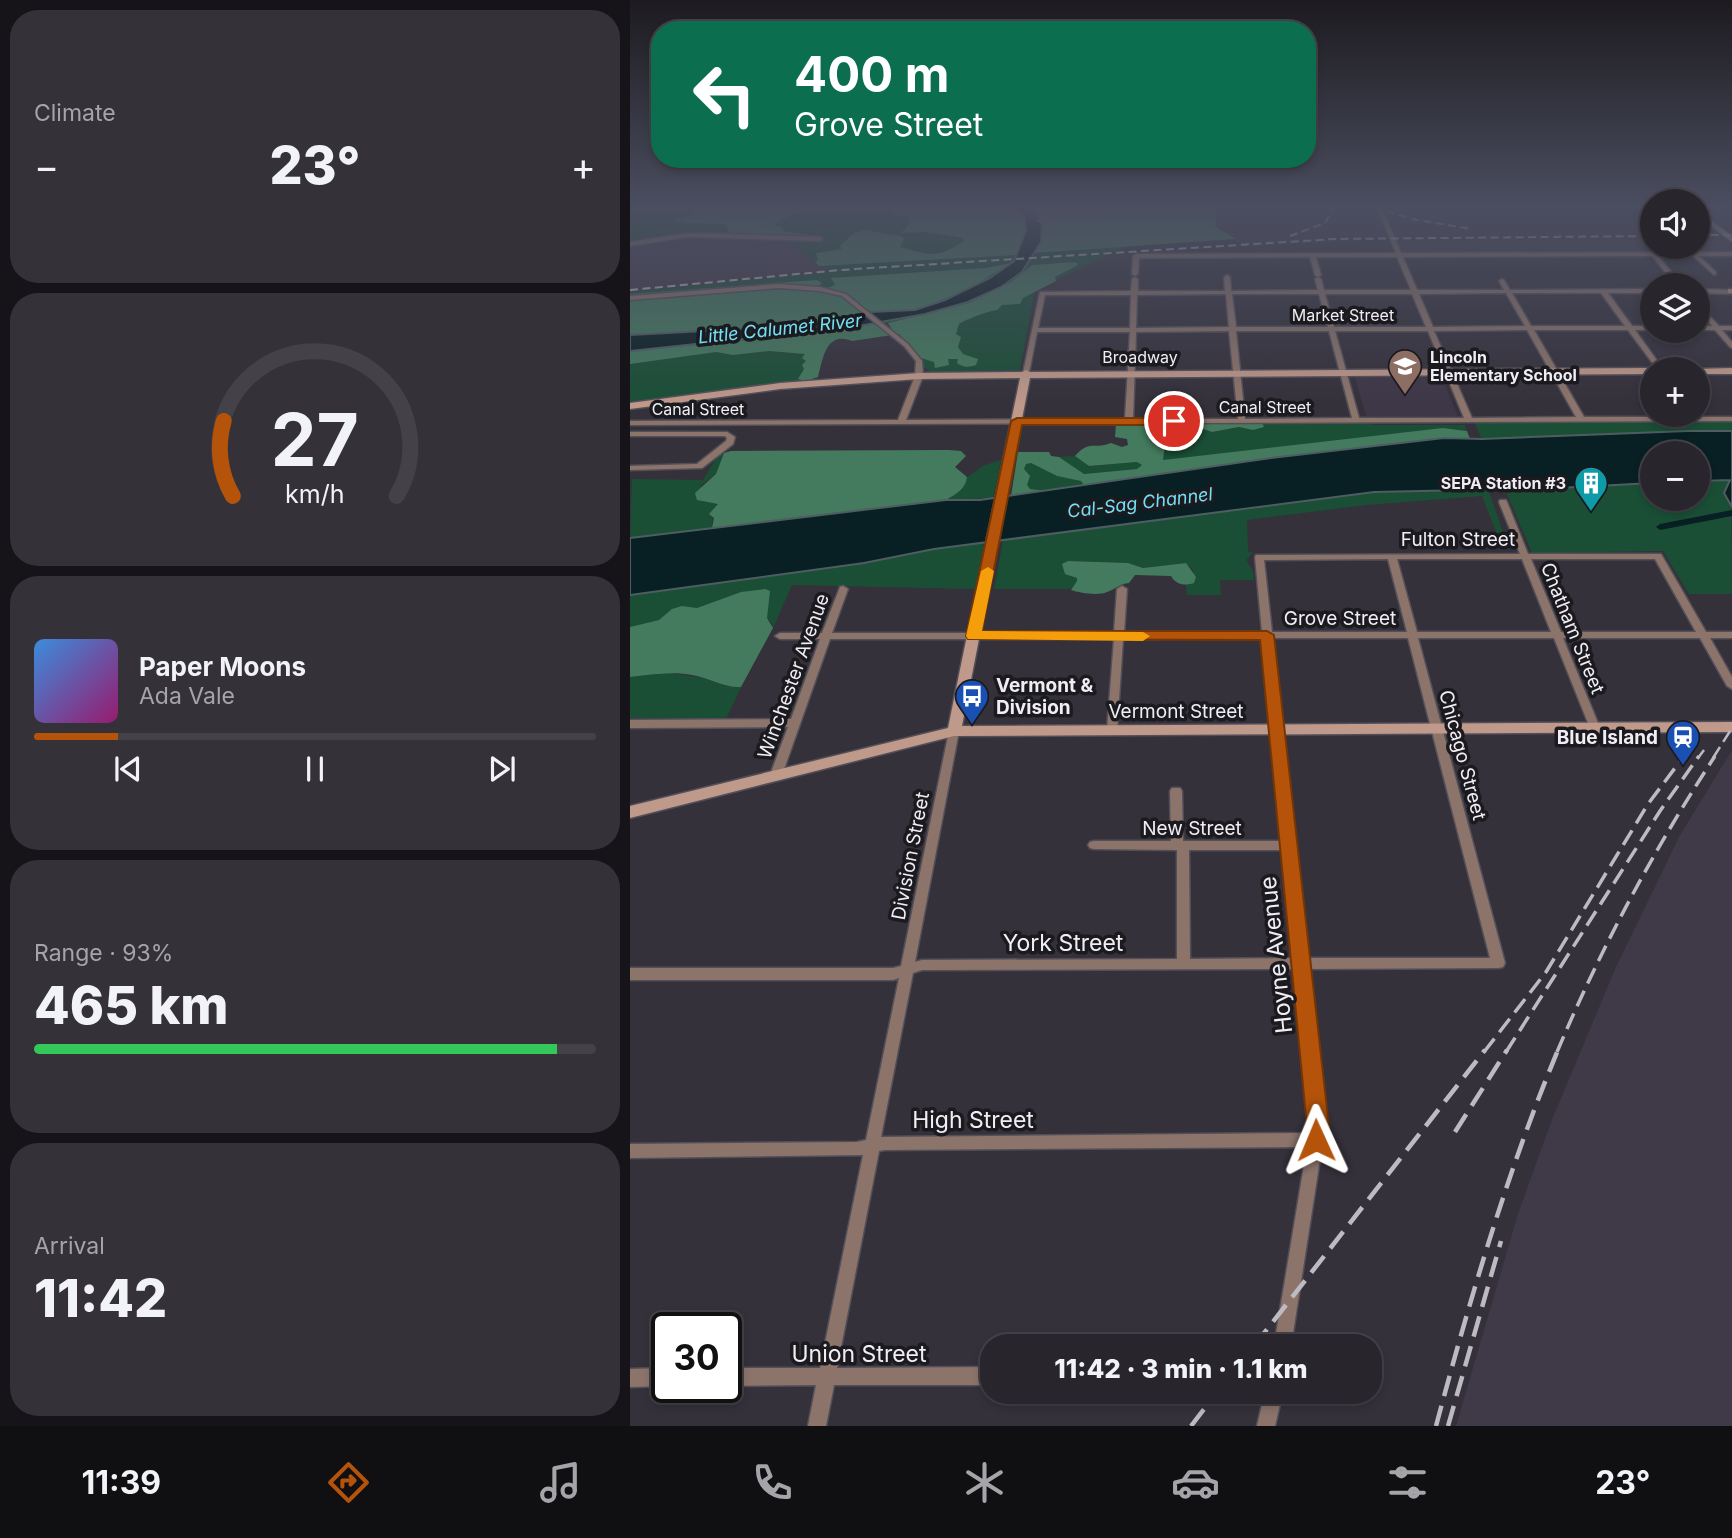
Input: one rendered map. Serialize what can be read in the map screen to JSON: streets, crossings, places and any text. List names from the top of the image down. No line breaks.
{"streets":{"street":["Market Street","Broadway","Canal Street","Fulton Street","Grove Street","Chatham Street","Winchester Avenue","Vermont Street","Chicago Street","New Street","Division Street","York Street","Hoyne Avenue","High Street","Union Street"]},"crossings":[["Market Street","Division Street"],["Broadway","Division Street"],["Canal Street","Division Street"],["Fulton Street","Grove Street"],["Fulton Street","Chatham Street"],["Fulton Street","Chicago Street"],["Fulton Street","Hoyne Avenue"],["Grove Street","Chatham Street"],["Grove Street","Winchester Avenue"],["Grove Street","Chicago Street"],["Grove Street","Division Street"],["Grove Street","Hoyne Avenue"],["Chatham Street","Vermont Street"],["Winchester Avenue","Vermont Street"],["Vermont Street","Chicago Street"],["Vermont Street","Division Street"],["Vermont Street","Hoyne Avenue"],["Chicago Street","York Street"],["New Street","Hoyne Avenue"],["Division Street","York Street"],["Division Street","High Street"],["Division Street","Union Street"],["York Street","Hoyne Avenue"],["Hoyne Avenue","High Street"]],"water":["Little Calumet River","Cal-Sag Channel"],"places":{"school or university":["Lincoln Elementary School"],"building":["SEPA Station #3"],"bus stop":["Vermont & Division"],"station":["Blue Island"]},"page":{"tile":["Climate",["Range · 93%","465 km"],["Arrival","11:42"]],"turn":["400 m","Grove Street"],"heat":["−","23°","+"],"map_buttons":["+","−"],"song":["Paper Moons","Ada Vale"],"limit":"30","trip":"11:42 · 3 min · 1.1 km","tabs":["11:39","23°"],"gauge":["27","km/h"]}}
